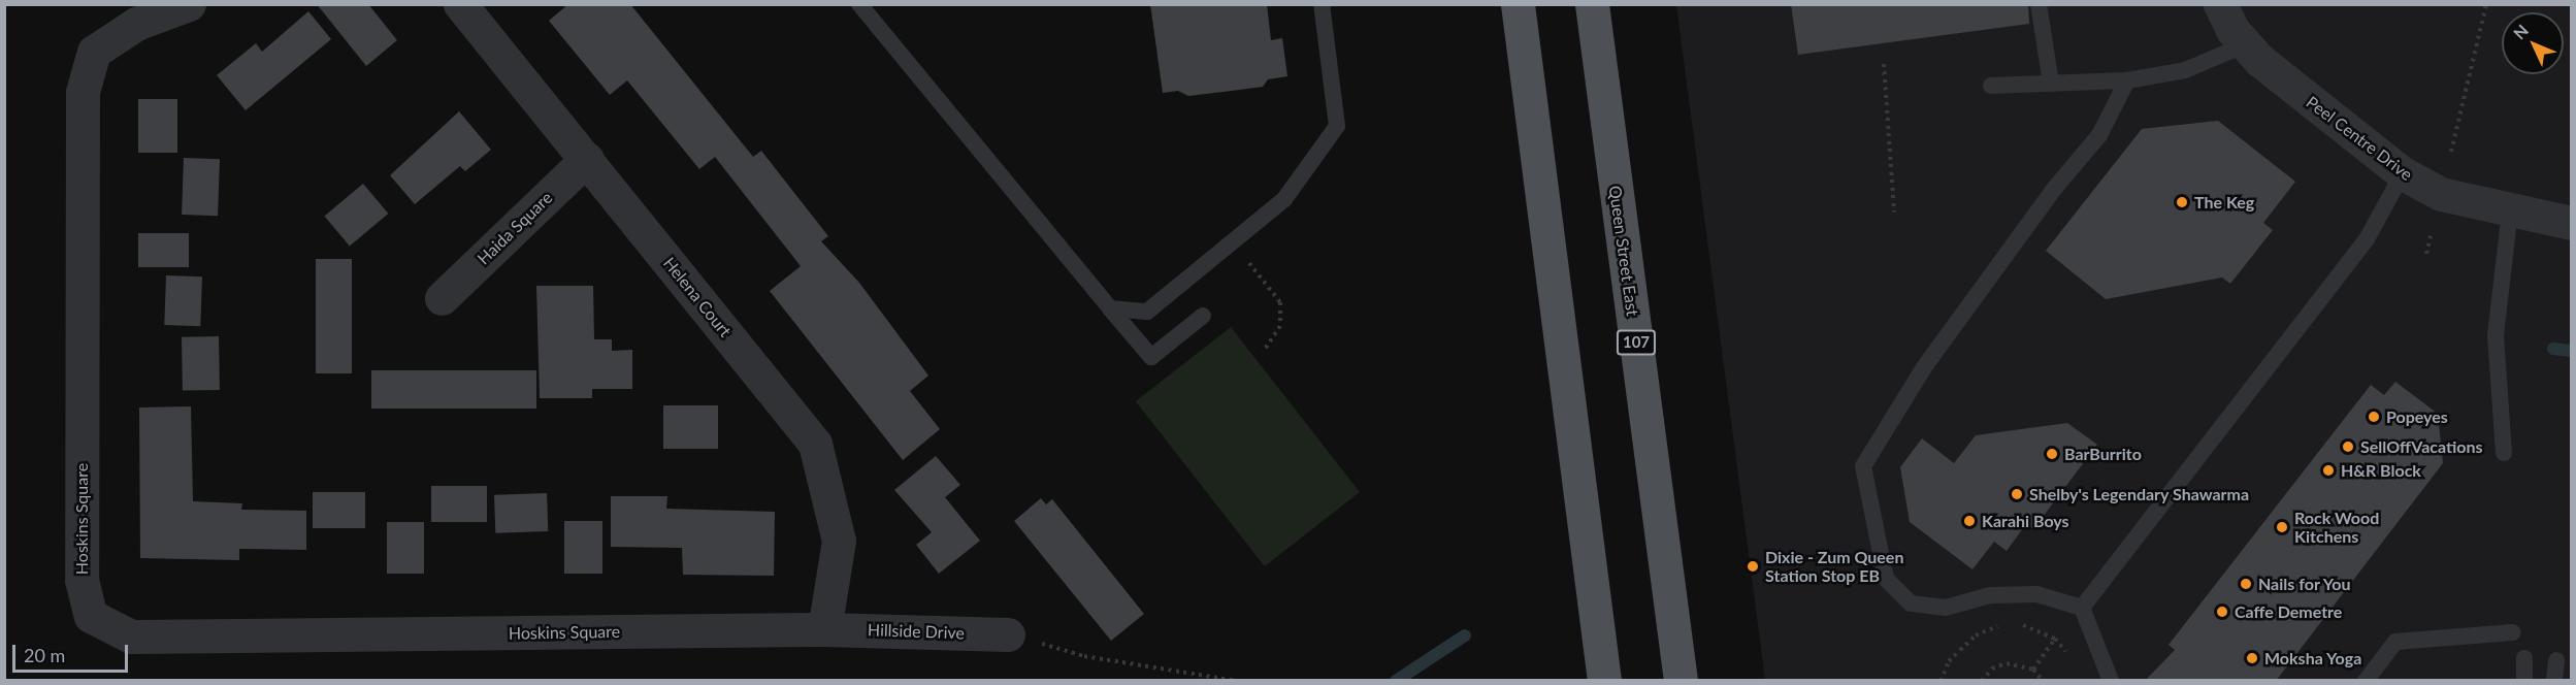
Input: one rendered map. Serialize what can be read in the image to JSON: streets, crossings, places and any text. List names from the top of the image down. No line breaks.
{"streets":{"main road":["Queen Street East","107"],"street":["Peel Centre Drive","Haida Square","Helena Court","Hoskins Square","Hillside Drive"]},"crossings":[["Haida Square","Helena Court"],["Helena Court","Hoskins Square"],["Helena Court","Hillside Drive"],["Hoskins Square","Hillside Drive"]],"places":["The Keg","Popeyes","SellOffVacations","BarBurrito","H&R Block","Shelby's Legendary Shawarma","Karahi Boys","Rock Wood Kitchens","Dixie - Zum Queen Station Stop EB","Nails for You","Caffe Demetre","Moksha Yoga"],"scale_bar":"20 m","north":"top left"}
